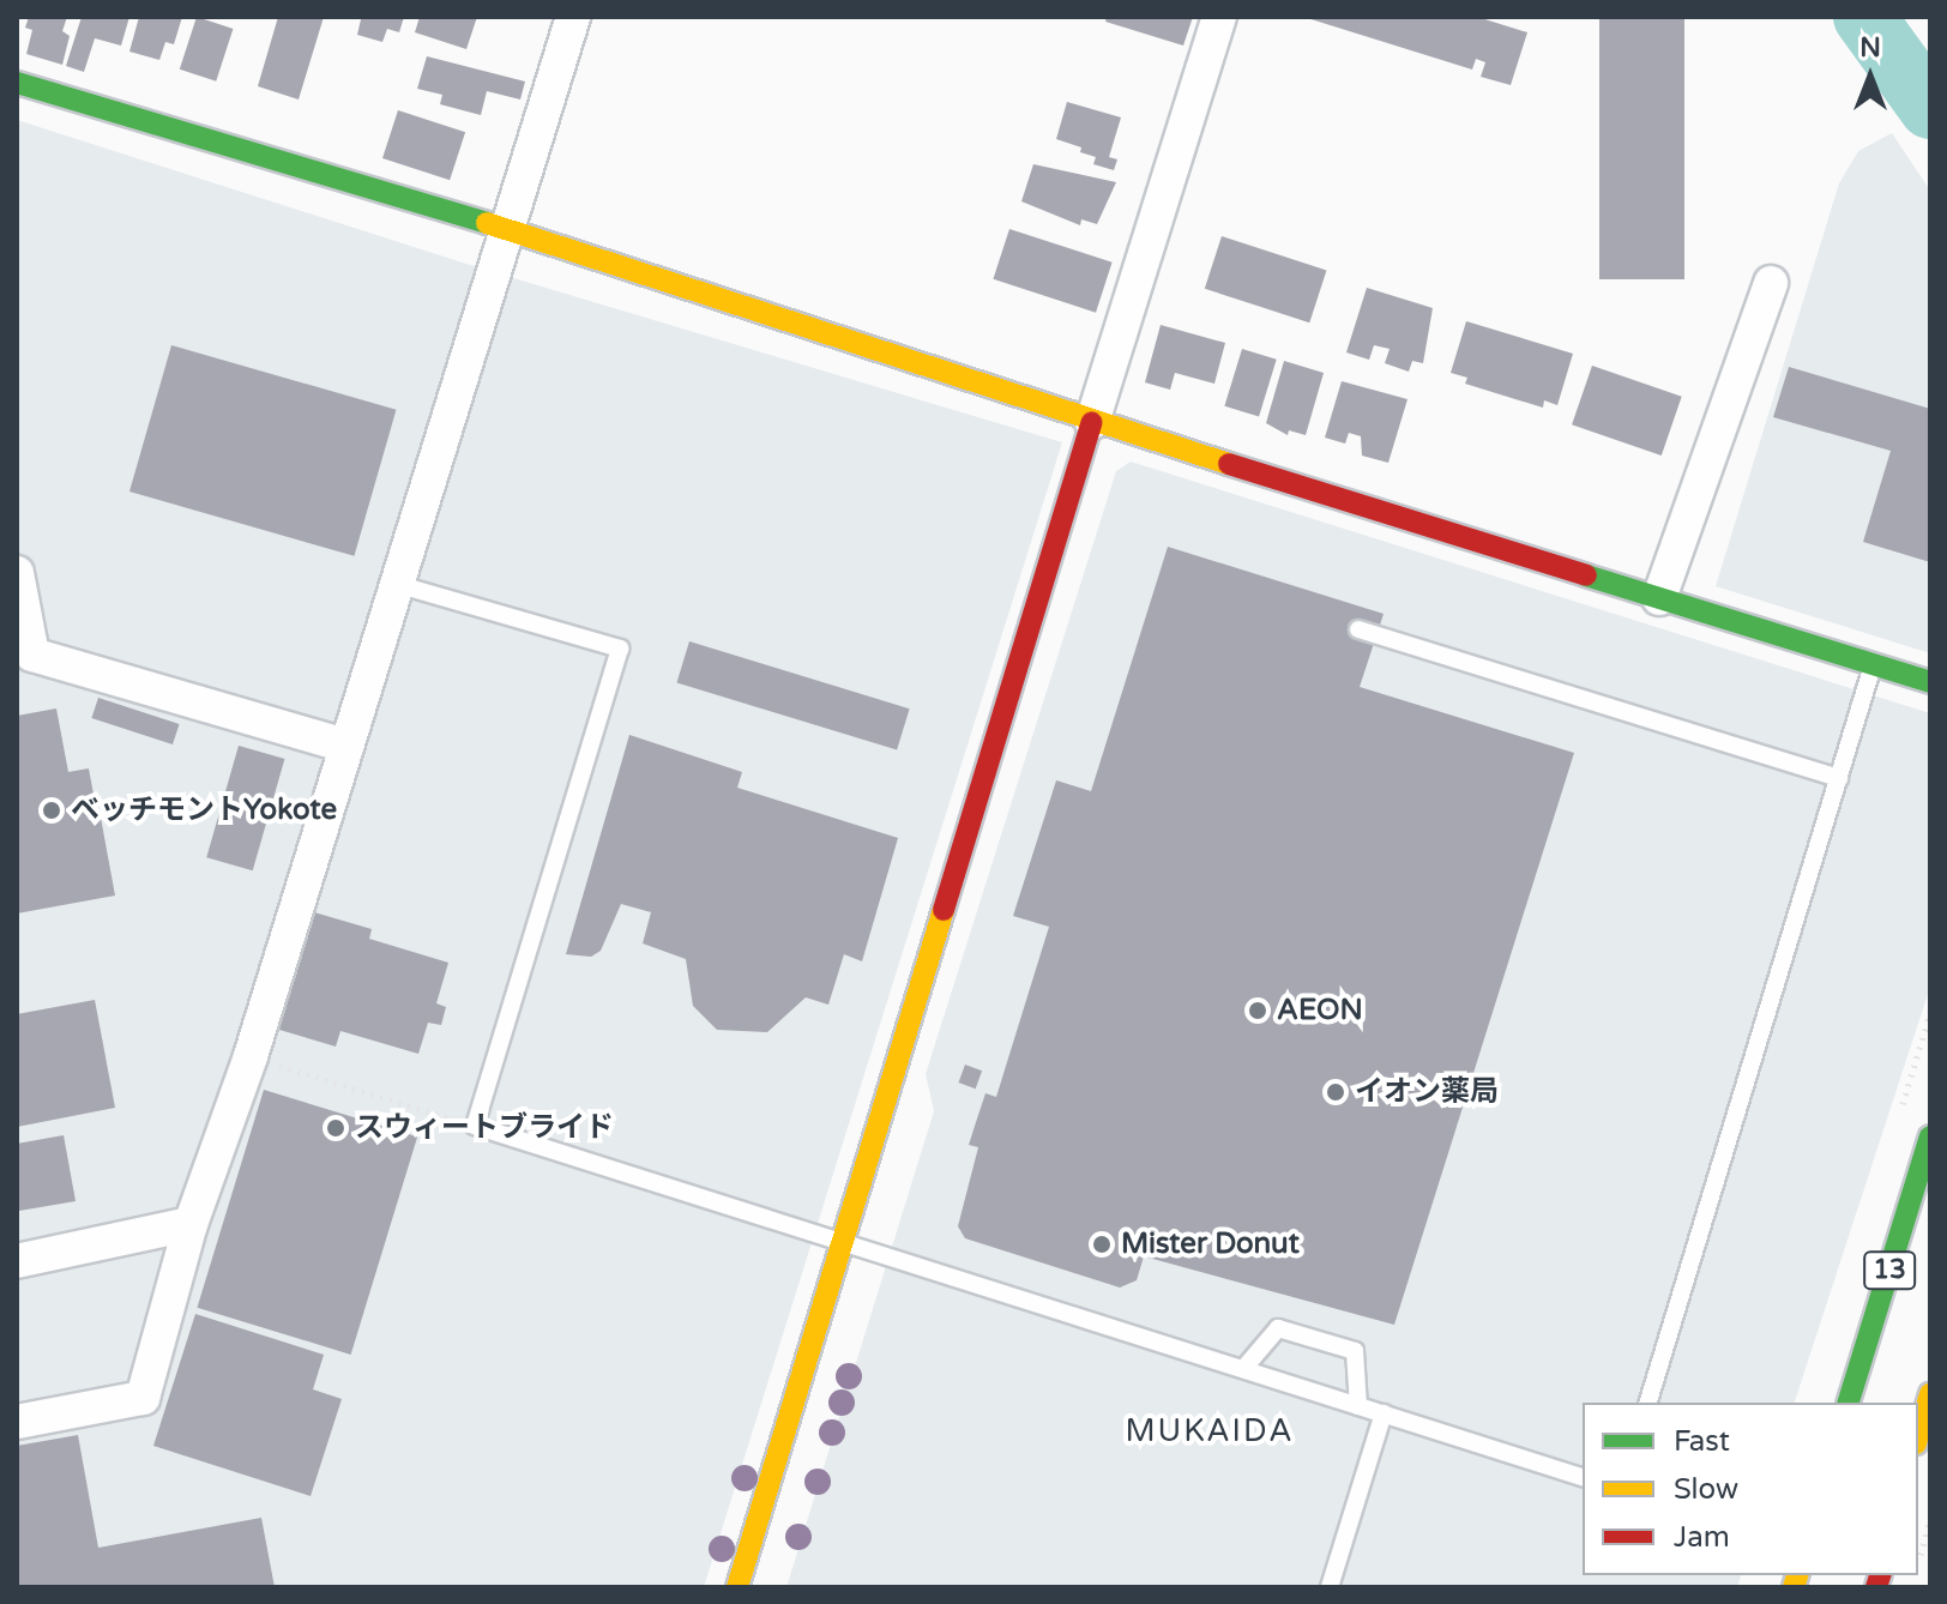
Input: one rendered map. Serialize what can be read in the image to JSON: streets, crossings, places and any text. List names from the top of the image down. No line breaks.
{"streets":{"main road":["13"]},"districts":["MUKAIDA"],"places":["ベッチモントYokote","AEON","イオン薬局","スウィートブライド","Mister Donut"],"legend":["Fast","Slow","Jam"],"north":"top"}
